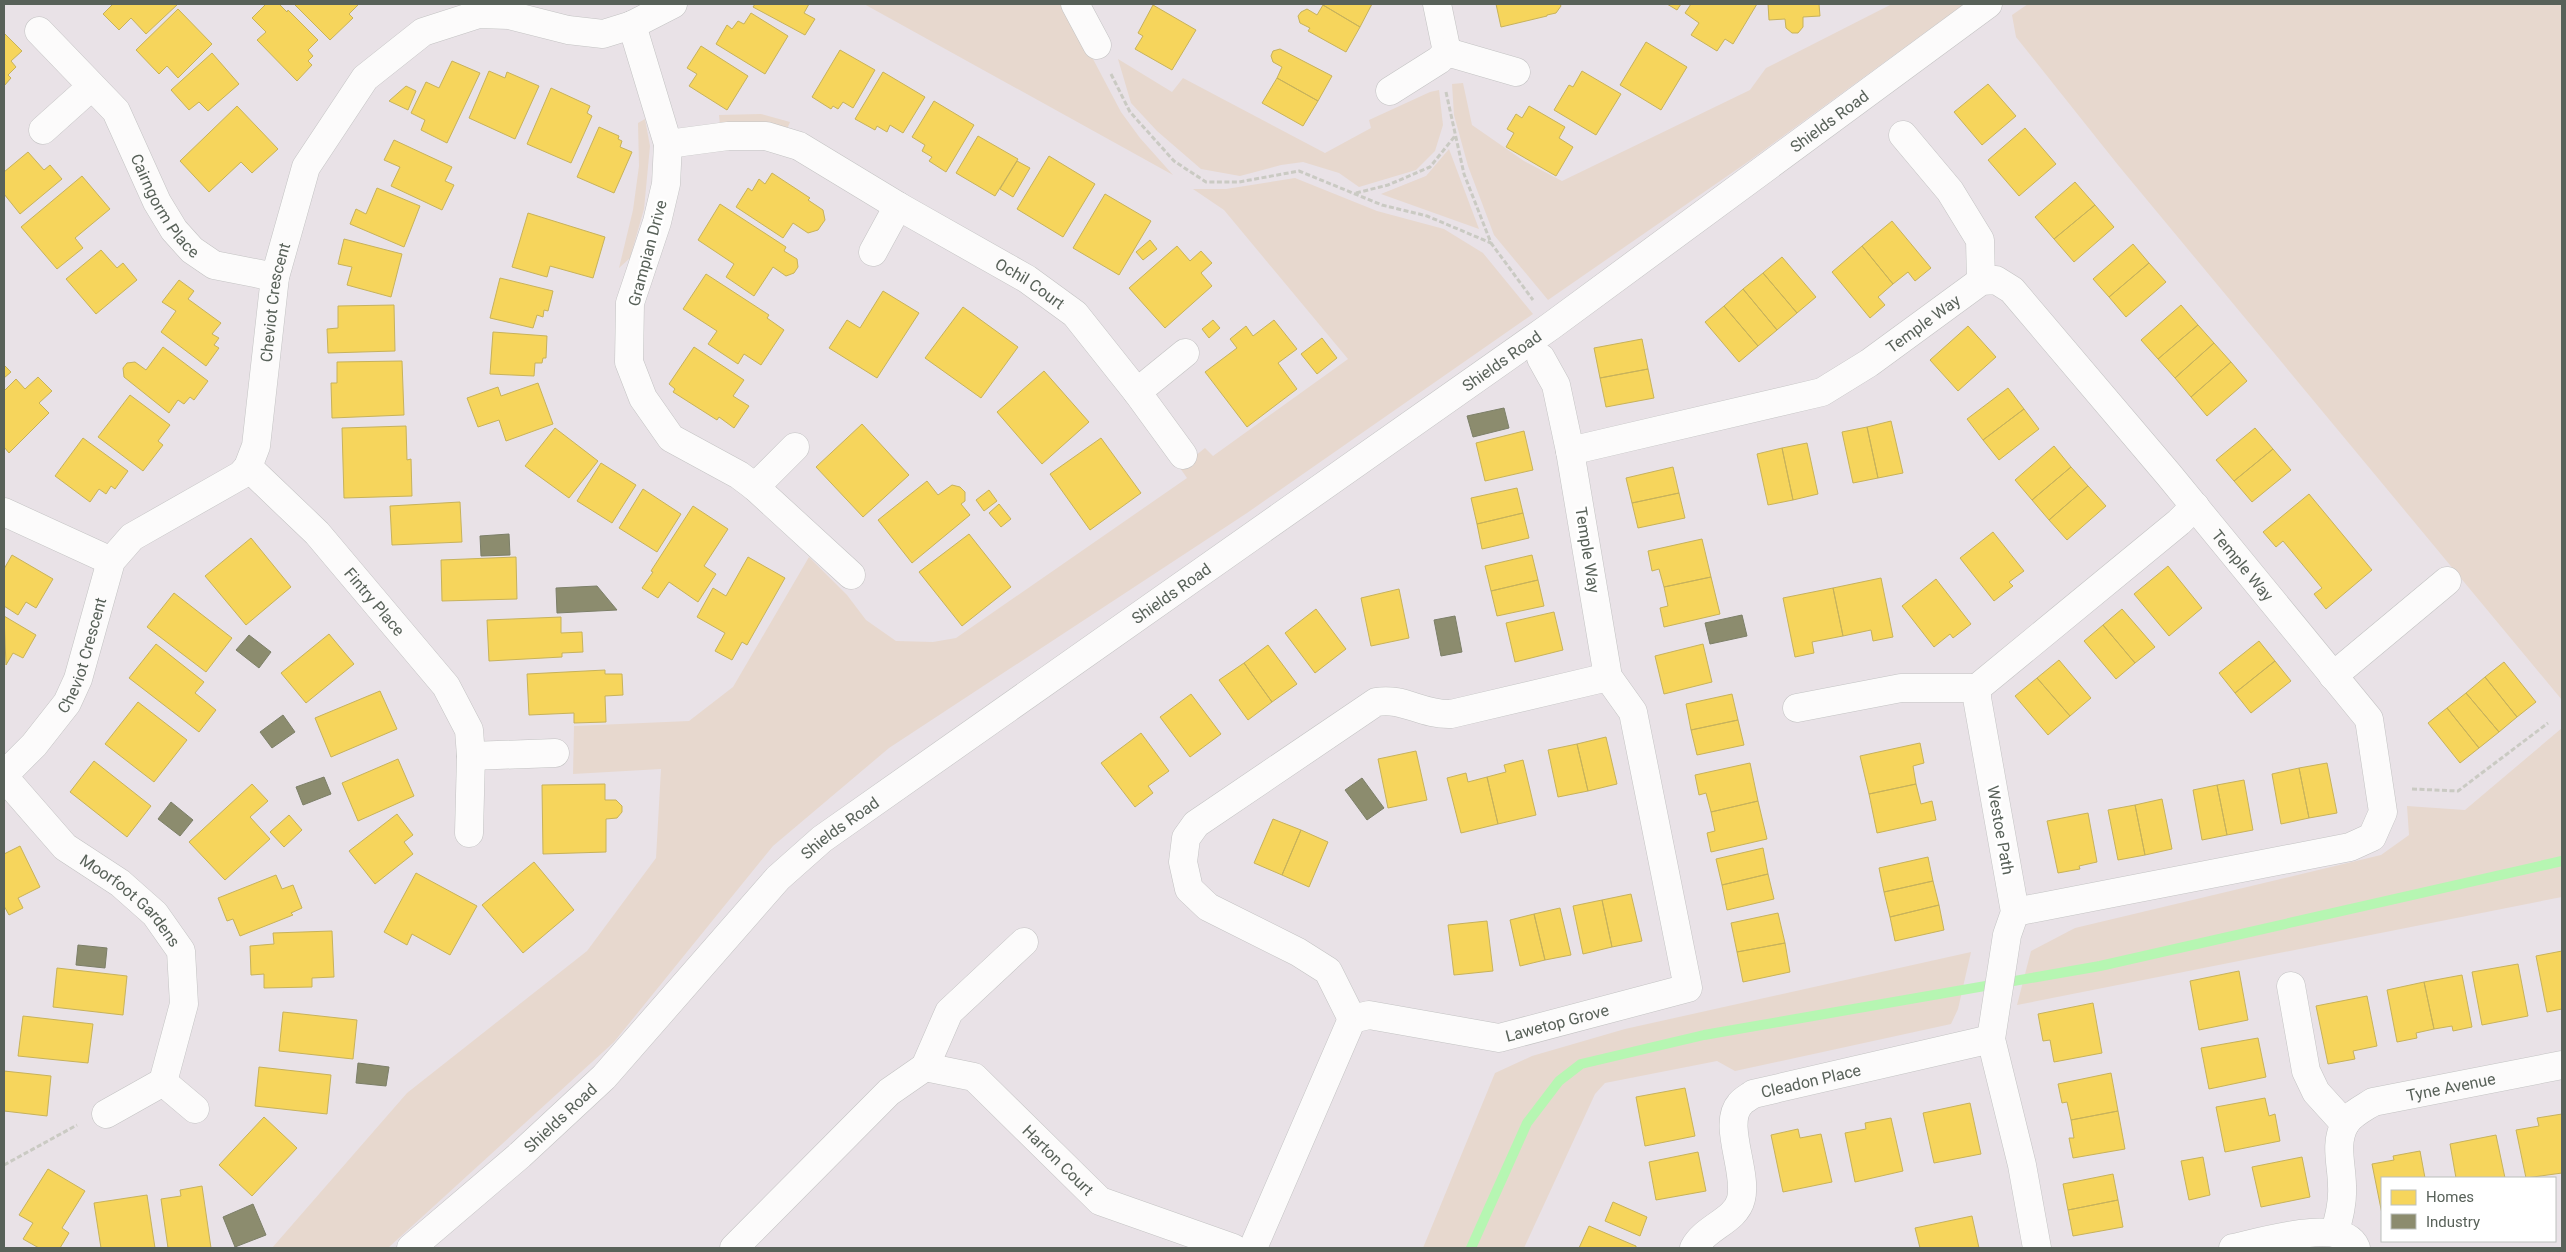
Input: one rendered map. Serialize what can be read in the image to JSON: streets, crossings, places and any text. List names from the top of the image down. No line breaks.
{"streets":{"street":["Shields Road","Cairngorm Place","Grampian Drive","Ochil Court","Cheviot Crescent","Temple Way","Fintry Place","Westoe Path","Moorfoot Gardens","Lawetop Grove","Cleadon Place","Tyne Avenue","Harton Court"]},"crossings":[["Cairngorm Place","Cheviot Crescent"],["Grampian Drive","Ochil Court"],["Grampian Drive","Cheviot Crescent"],["Cheviot Crescent","Fintry Place"],["Cheviot Crescent","Moorfoot Gardens"],["Temple Way","Westoe Path"],["Temple Way","Lawetop Grove"],["Westoe Path","Cleadon Place"]],"legend":["Homes","Industry"]}
